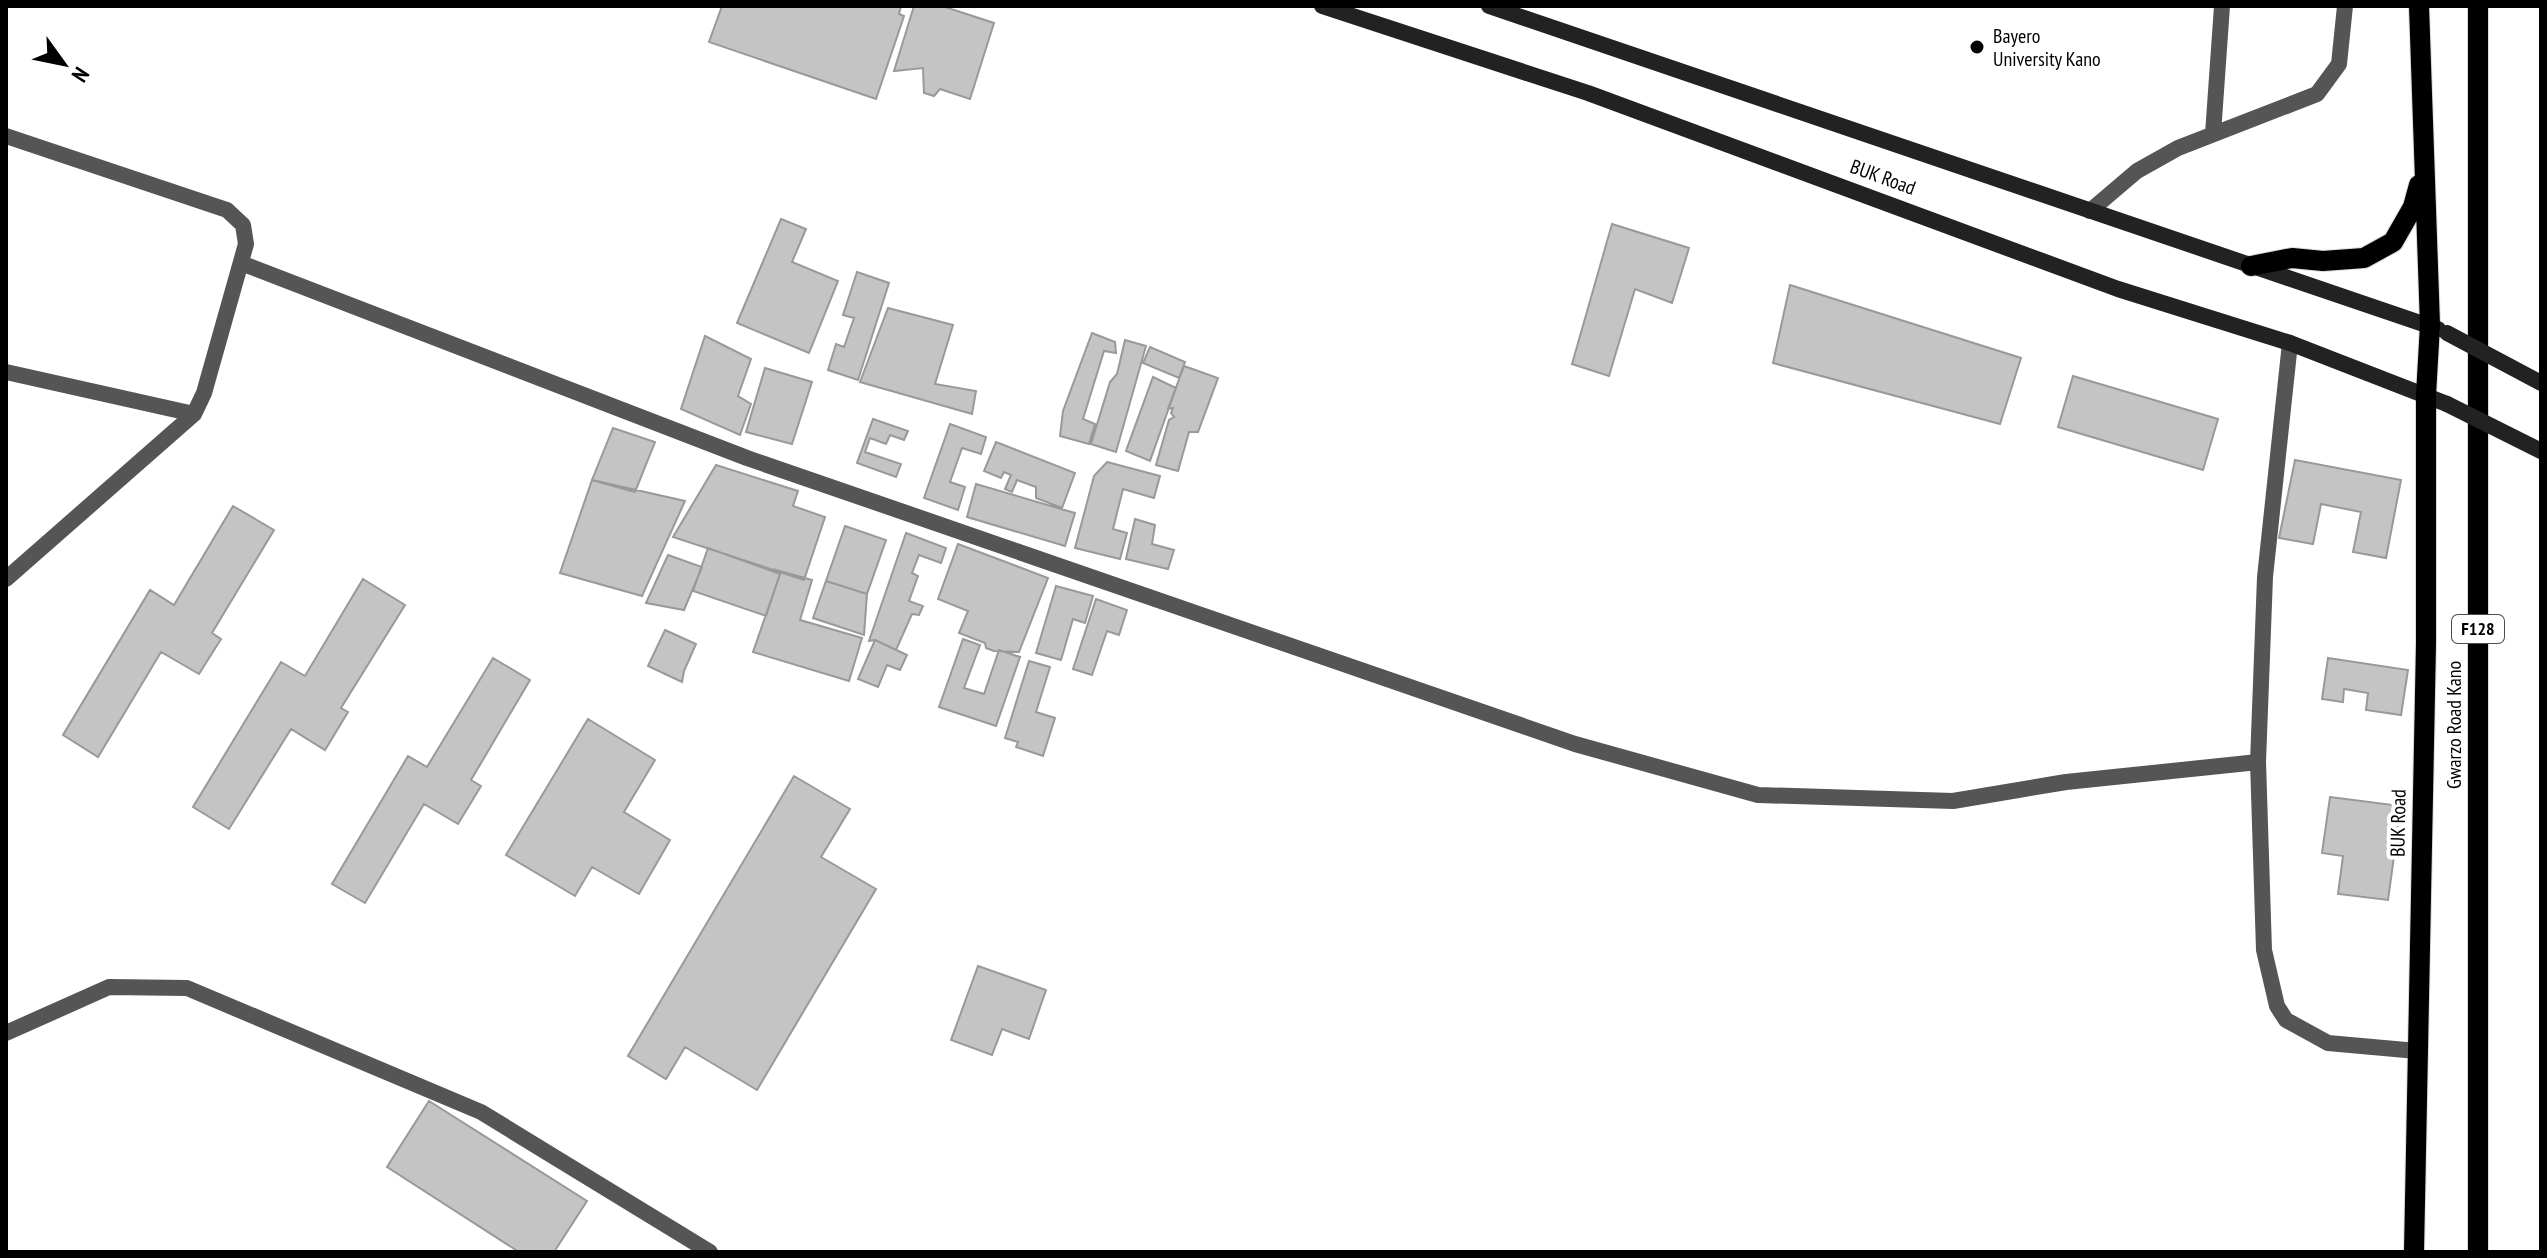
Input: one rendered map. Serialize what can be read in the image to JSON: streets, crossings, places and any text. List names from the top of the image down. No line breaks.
{"streets":{"main road":["BUK Road","F128","Gwarzo Road Kano"]},"places":["Bayero University Kano"],"north":"bottom right"}
